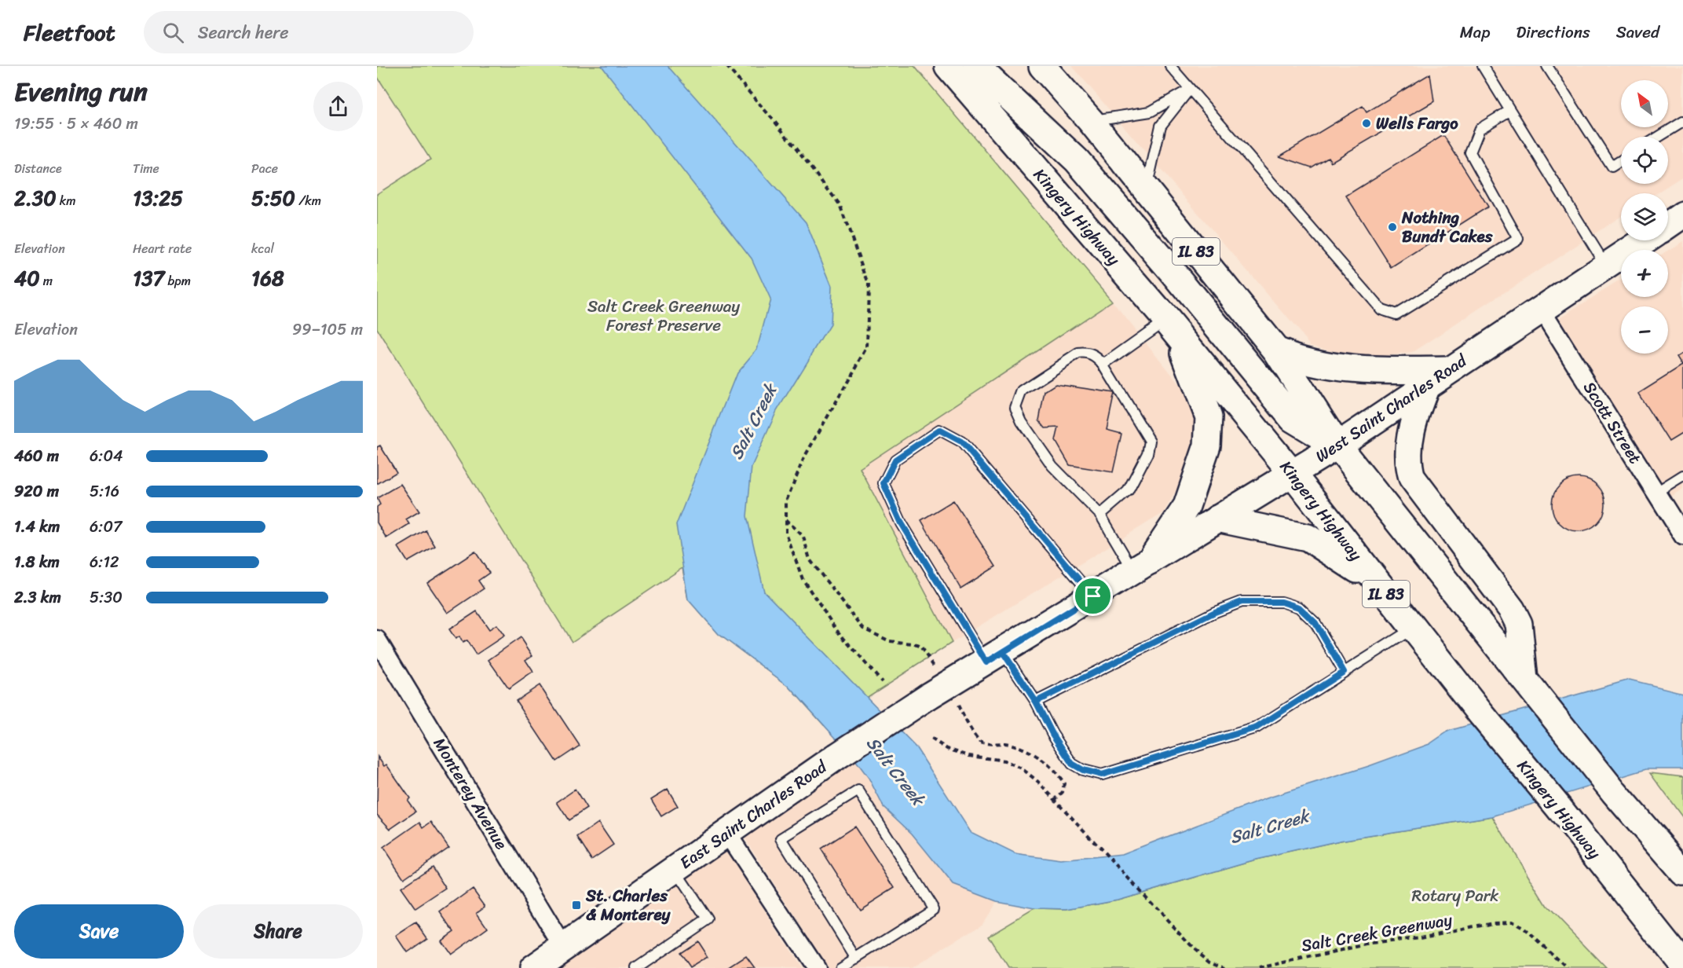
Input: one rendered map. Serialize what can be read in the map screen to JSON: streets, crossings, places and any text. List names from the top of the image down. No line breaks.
{"streets":{"main road":["Kingery Highway","IL 83","West Saint Charles Road","East Saint Charles Road"],"street":["Scott Street","Monterey Avenue"],"path":["Salt Creek Greenway"]},"crossings":[["Kingery Highway","West Saint Charles Road"],["IL 83","West Saint Charles Road"],["West Saint Charles Road","Scott Street"],["West Saint Charles Road","East Saint Charles Road"],["Monterey Avenue","East Saint Charles Road"]],"water":["Salt Creek"],"parks":["Salt Creek Greenway Forest Preserve","Rotary Park"],"places":{"other":["Wells Fargo","Nothing Bundt Cakes"],"transit":["St. Charles & Monterey"]},"north":"top left","page":{"header":"Fleetfoot","search":"Search here","nav":["Map","Directions","Saved"],"heading":["Evening run","19:55 · 5 × 460 m"],"map_buttons":["+","−"],"stats":[["Distance","2.30 km"],["Time","13:25"],["Pace","5:50 /km"],["Elevation","40 m"],["Heart rate","137 bpm"],["kcal","168"]],"chart":["Elevation","99–105 m"],"list":[{"name":"460 m","note":"6:04"},{"name":"920 m","note":"5:16"},{"name":"1.4 km","note":"6:07"},{"name":"1.8 km","note":"6:12"},{"name":"2.3 km","note":"5:30"}],"buttons":["Save","Share"]}}
